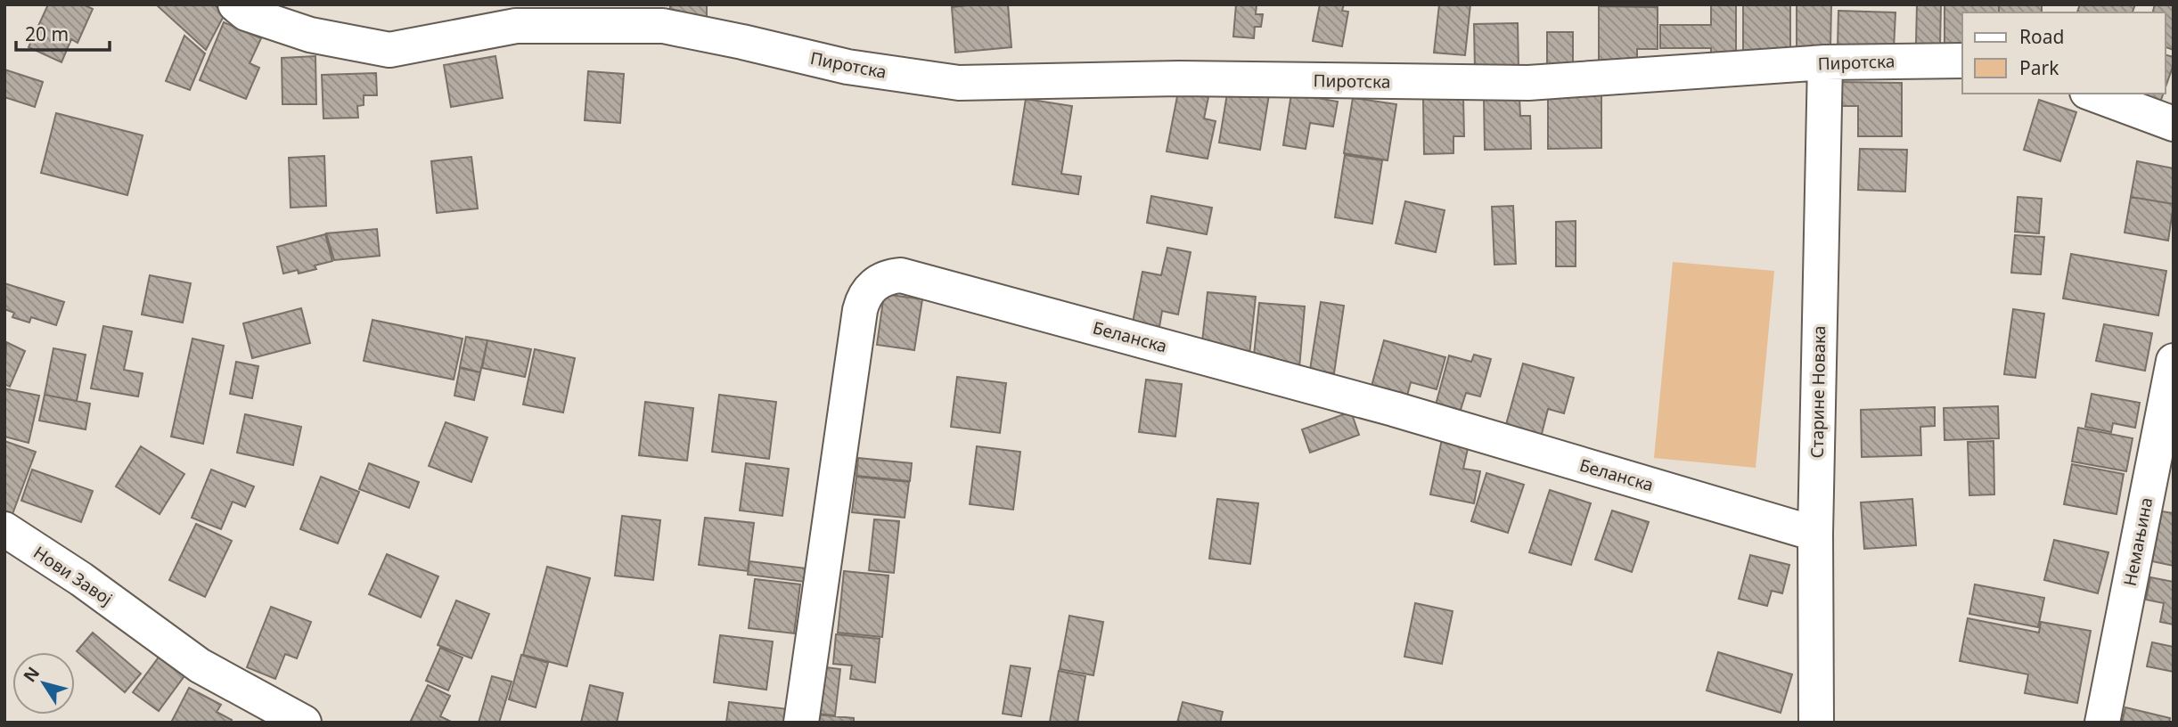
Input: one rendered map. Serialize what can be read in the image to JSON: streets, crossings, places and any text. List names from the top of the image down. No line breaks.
{"streets":{"street":["Пиротска","Беланска","Старине Новака","Немањина","Нови Завој"]},"crossings":[["Пиротска","Старине Новака"],["Беланска","Старине Новака"]],"legend":["Road","Park"],"scale_bar":"20 m","north":"top left"}
